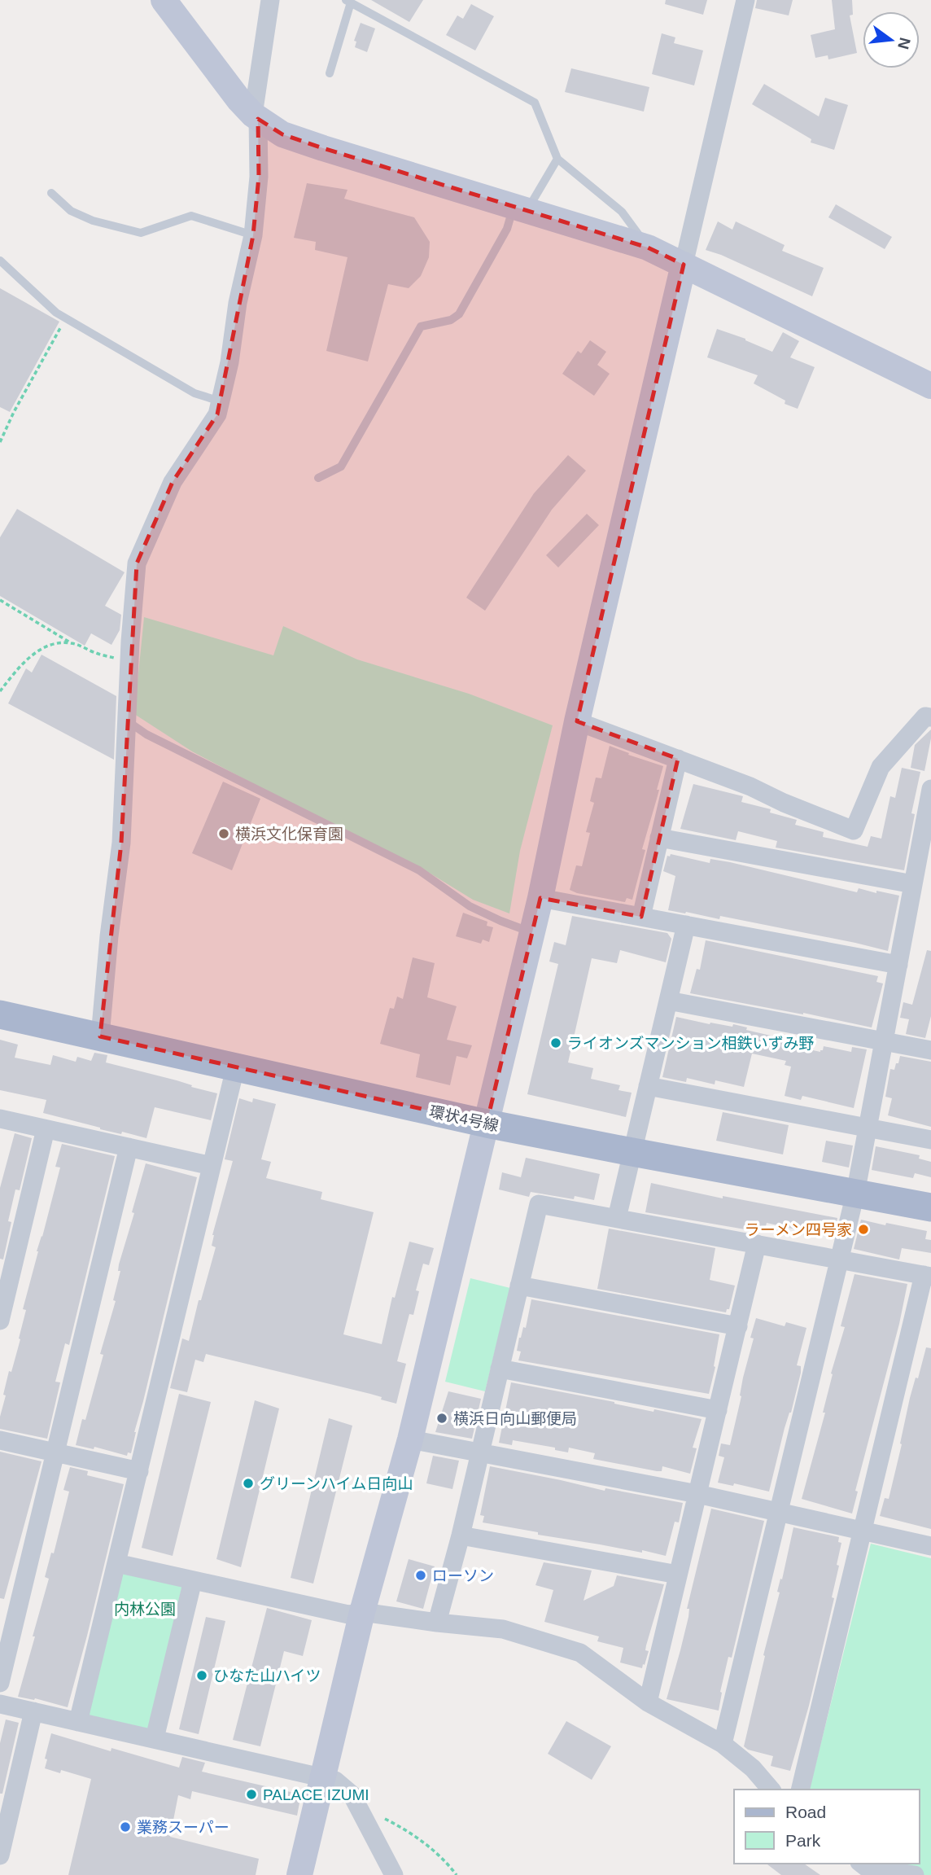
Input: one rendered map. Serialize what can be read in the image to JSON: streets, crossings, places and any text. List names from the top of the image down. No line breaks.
{"streets":{"main road":["環状4号線"]},"parks":["内林公園"],"places":["横浜文化保育園","ライオンズマンション相鉄いずみ野","ラーメン四号家","横浜日向山郵便局","グリーンハイム日向山","ローソン","ひなた山ハイツ","PALACE IZUMI","業務スーパー"],"legend":["Road","Park"],"north":"right"}
